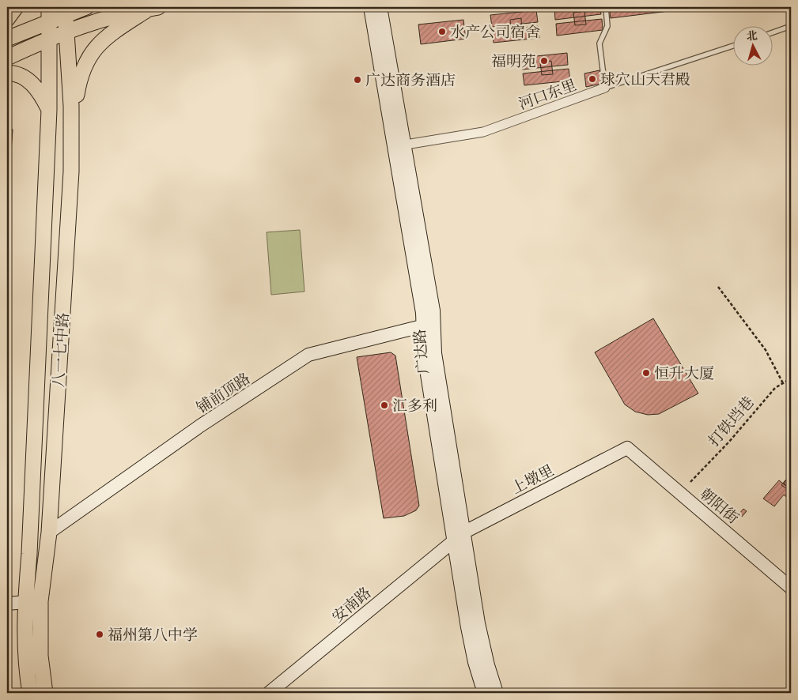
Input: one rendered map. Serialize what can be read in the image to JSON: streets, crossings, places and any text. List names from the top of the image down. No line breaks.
{"streets":{"main road":["八一七中路","广达路","铺前顶路","上墩里","朝阳街","安南路"],"street":["河口东里"],"path":["打铁垱巷"]},"crossings":[["河口东里","广达路"],["八一七中路","铺前顶路"],["广达路","铺前顶路"],["广达路","上墩里"],["广达路","安南路"],["上墩里","朝阳街"],["上墩里","安南路"]],"places":["水产公司宿舍","福明苑","球穴山天君殿","广达商务酒店","恒升大厦","汇多利","福州第八中学"],"north":"top"}
